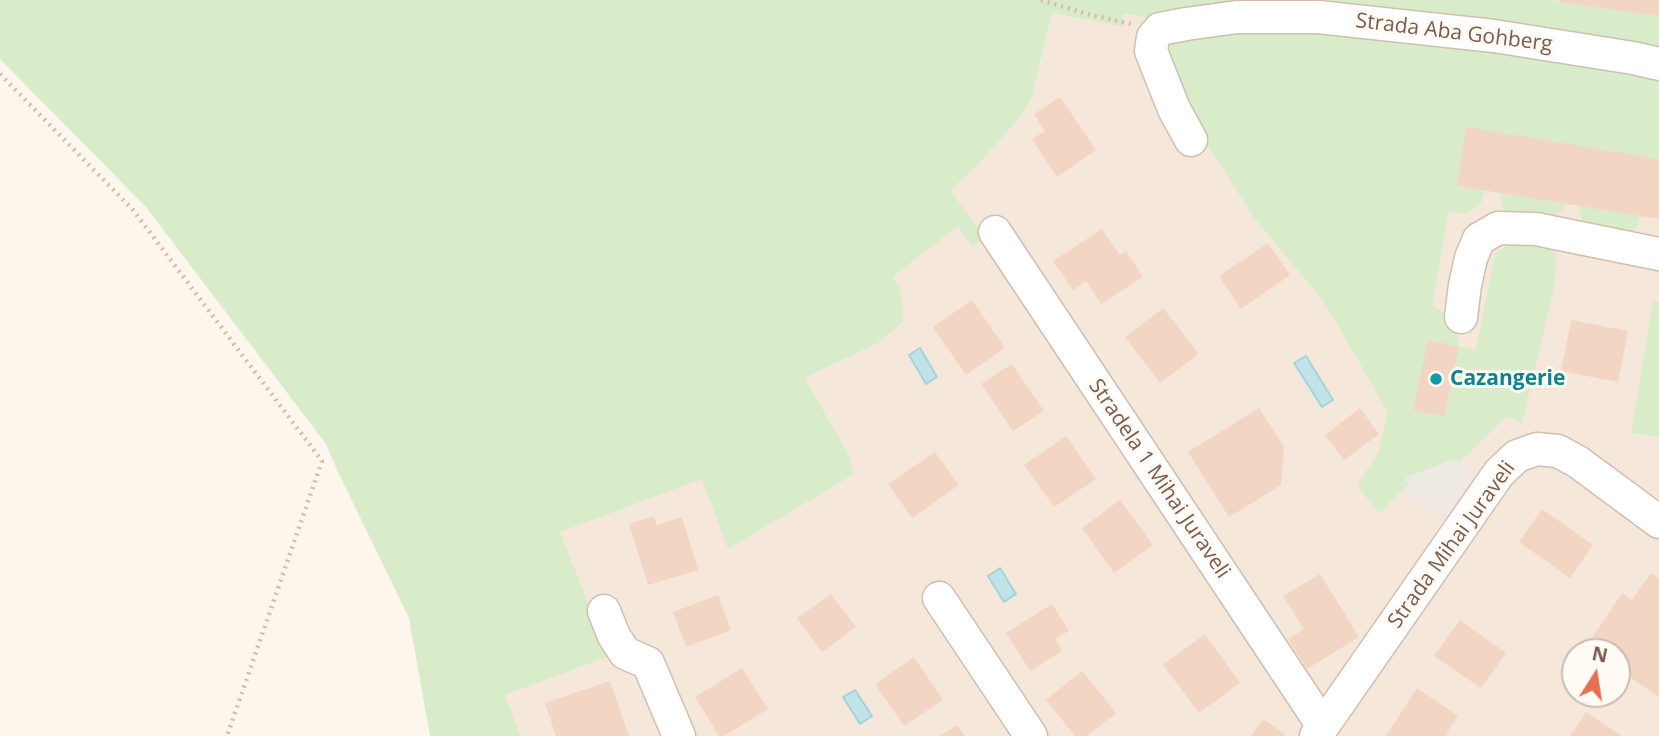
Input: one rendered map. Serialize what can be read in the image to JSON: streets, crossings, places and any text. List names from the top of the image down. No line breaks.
{"streets":{"street":["Strada Aba Gohberg","Stradela 1 Mihai Juraveli","Strada Mihai Juraveli"]},"crossings":[["Stradela 1 Mihai Juraveli","Strada Mihai Juraveli"]],"places":["Cazangerie"],"north":"top"}
